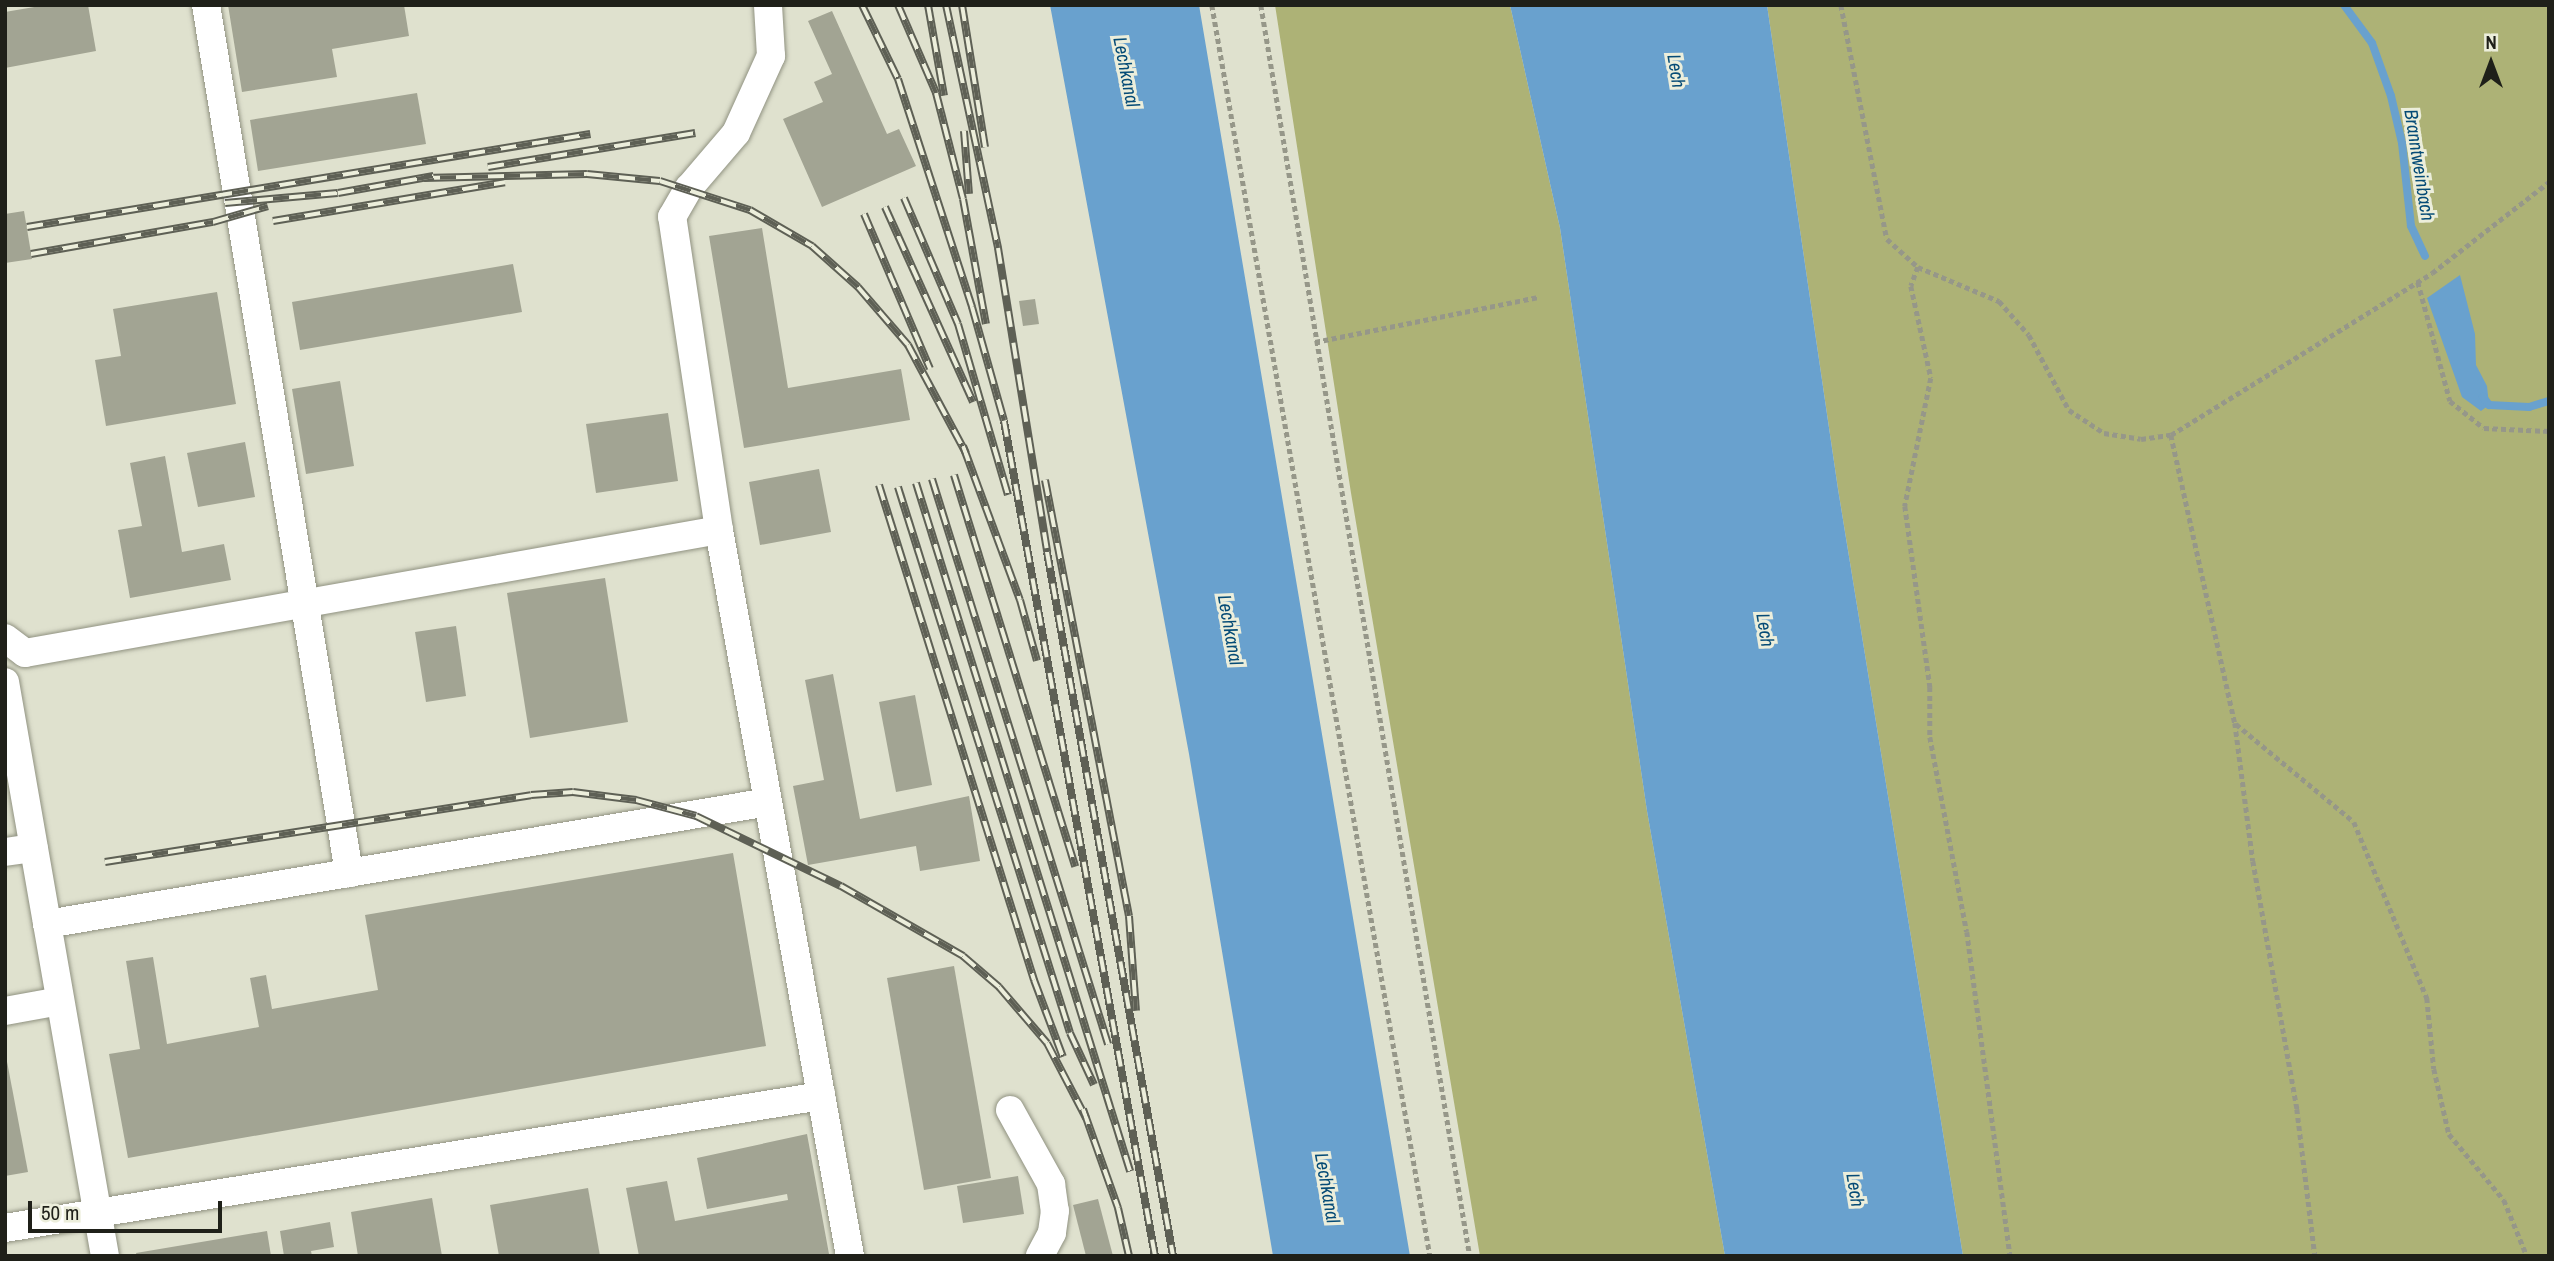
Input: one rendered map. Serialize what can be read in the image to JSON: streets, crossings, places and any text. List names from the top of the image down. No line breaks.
{"water":["Lech","Lechkanal","Branntweinbach"],"scale_bar":"50 m","north":"top"}
